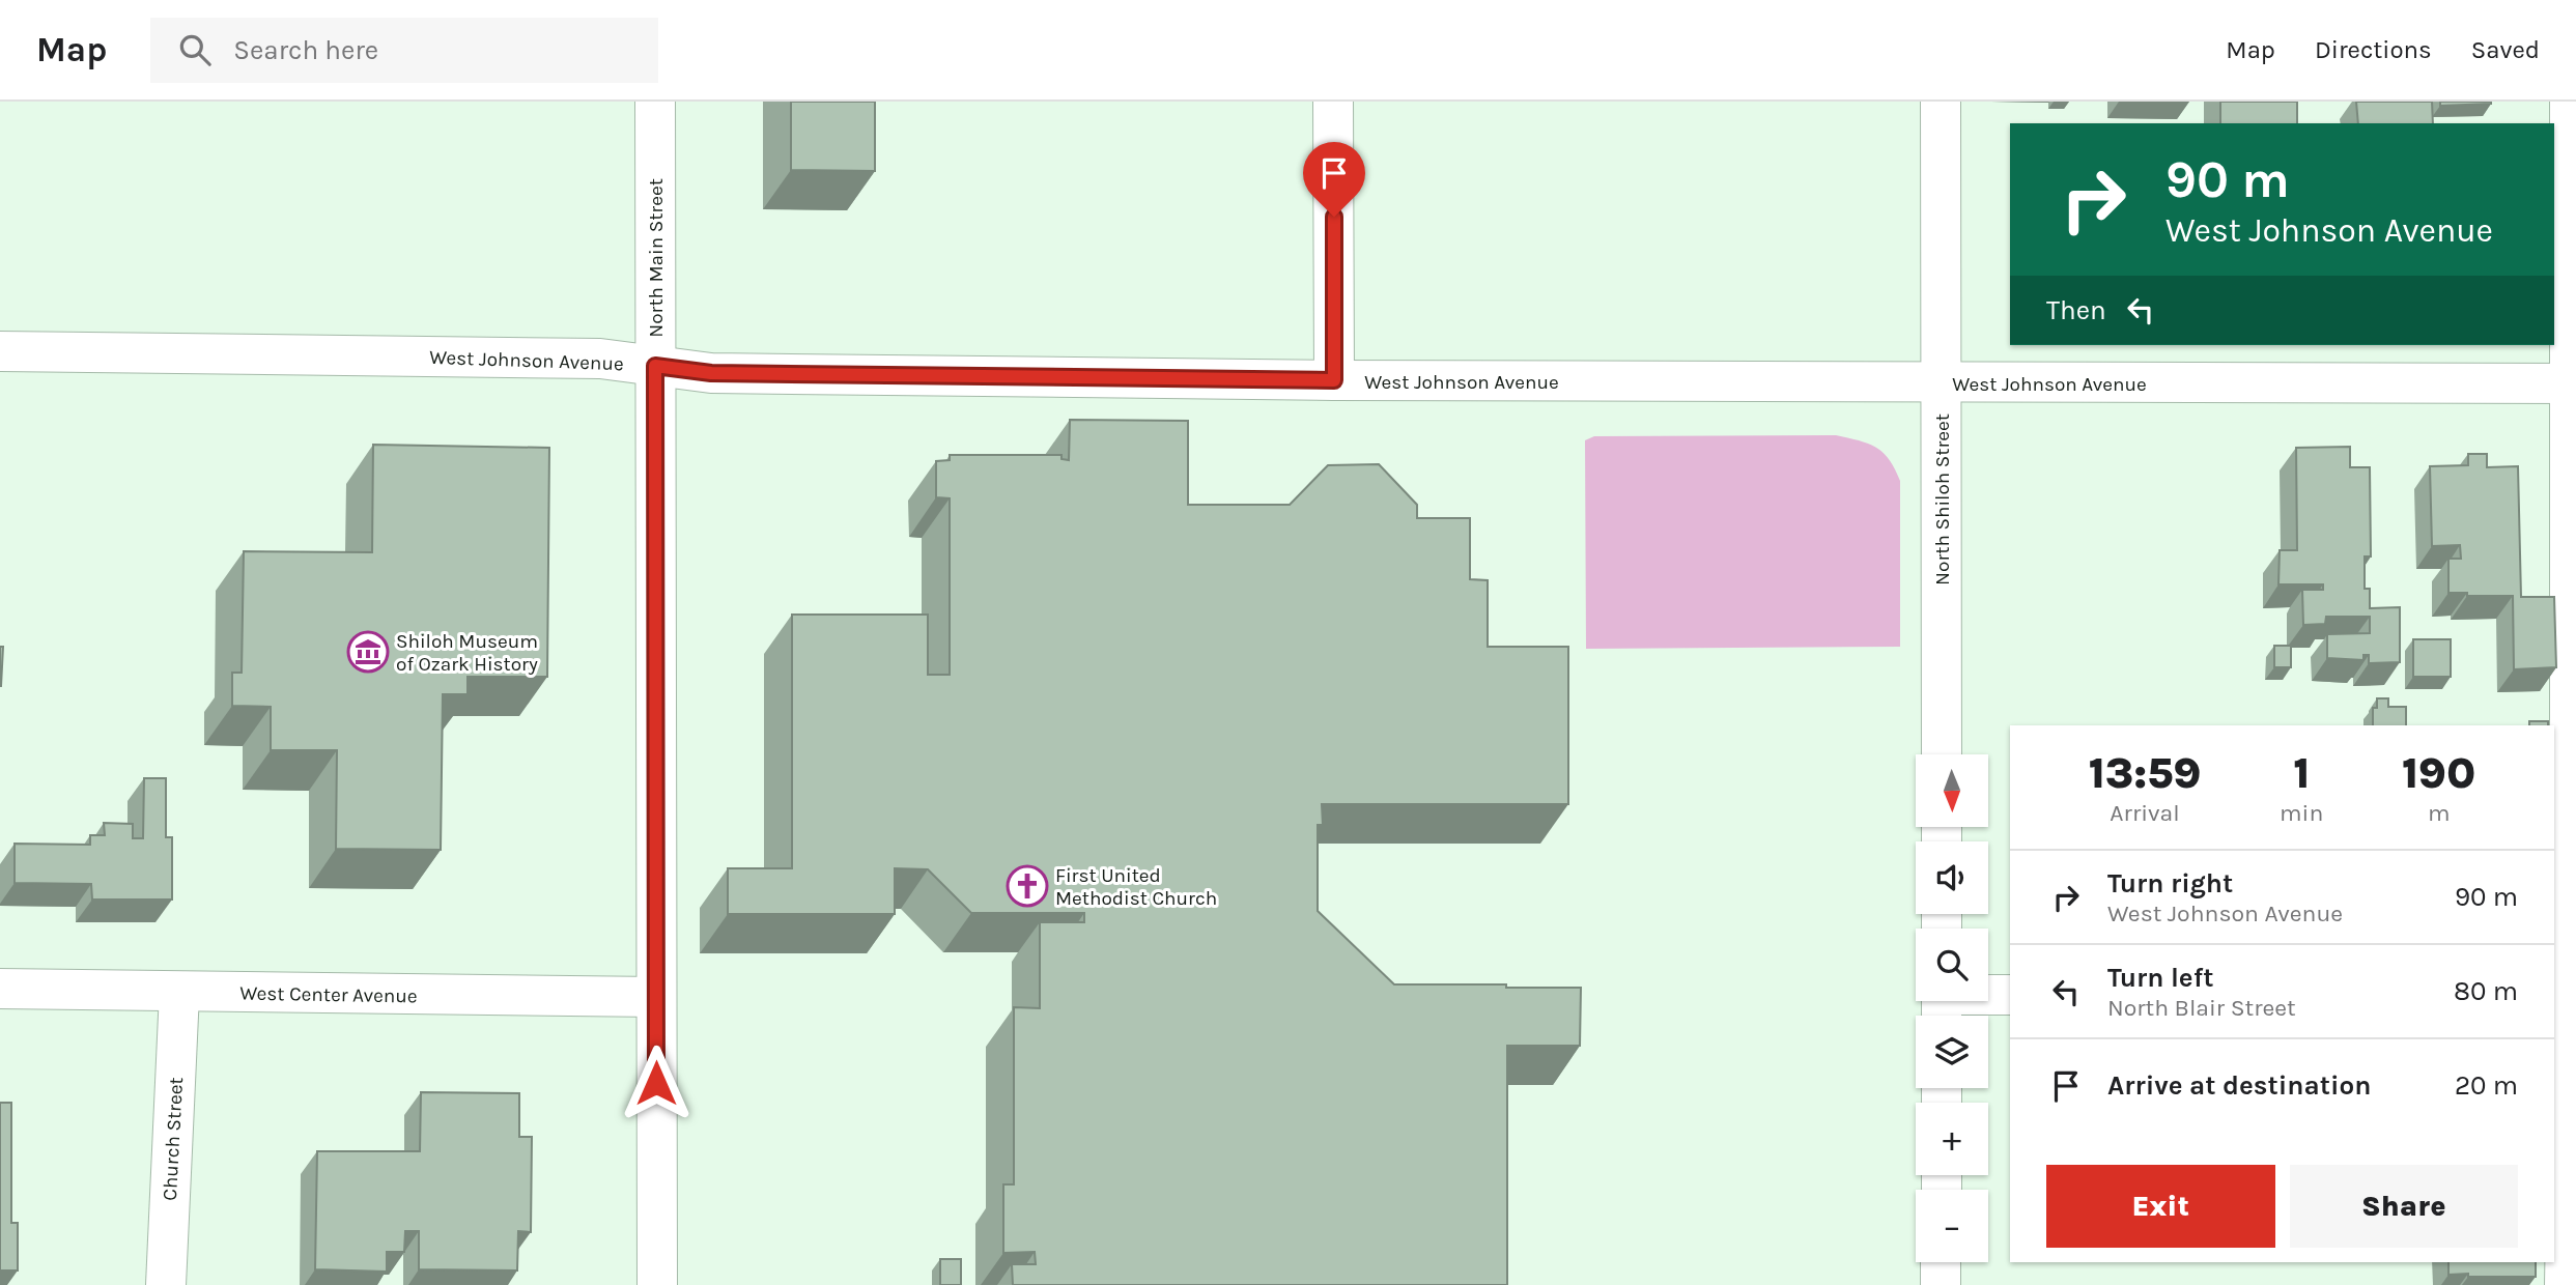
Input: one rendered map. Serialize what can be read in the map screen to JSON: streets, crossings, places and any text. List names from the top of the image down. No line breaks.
{"streets":{"street":["North Main Street","West Johnson Avenue","North Shiloh Street","West Center Avenue","Church Street"]},"crossings":[["North Main Street","West Johnson Avenue"],["North Main Street","West Center Avenue"],["West Johnson Avenue","North Shiloh Street"],["West Center Avenue","Church Street"]],"places":{"museum":["Shiloh Museum of Ozark History"],"church":["First United Methodist Church"]},"north":"bottom","page":{"header":"Map","search":"Search here","nav":["Map","Directions","Saved"],"turn":["90 m","West Johnson Avenue"],"then":"Then","eta":["13:59","Arrival","1","min","190","m"],"map_buttons":["+","−"],"list":[{"name":"Turn right","note":"West Johnson Avenue","value":"90 m"},{"name":"Turn left","note":"North Blair Street","value":"80 m"},{"name":"Arrive at destination","value":"20 m"}],"buttons":["Exit","Share"]}}
